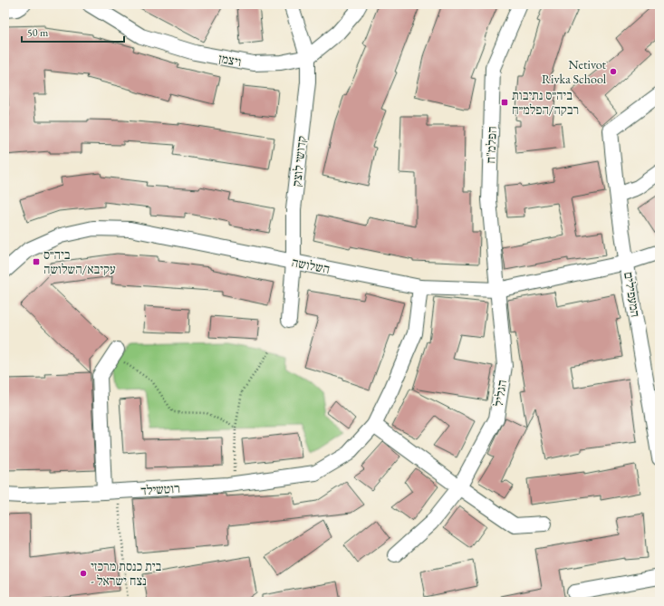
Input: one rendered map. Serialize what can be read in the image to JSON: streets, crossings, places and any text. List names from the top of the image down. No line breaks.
{"streets":{"street":["ויצמן","הפלמ\"ח","קדושי לוצק","השלושה","המעפילים","הגליל","רוטשילד"]},"crossings":[["ויצמן","קדושי לוצק"],["הפלמ\"ח","השלושה"],["הפלמ\"ח","הגליל"],["קדושי לוצק","השלושה"],["השלושה","המעפילים"],["השלושה","הגליל"]],"places":{"other":["Netivot Rivka School","בית כנסת מרכזי - נצח ישראל"],"transit":["ביה״ס נתיבות רבקה/הפלמ״ח","ביה״ס עקיבא/השלושה"]},"scale_bar":"50 m"}
